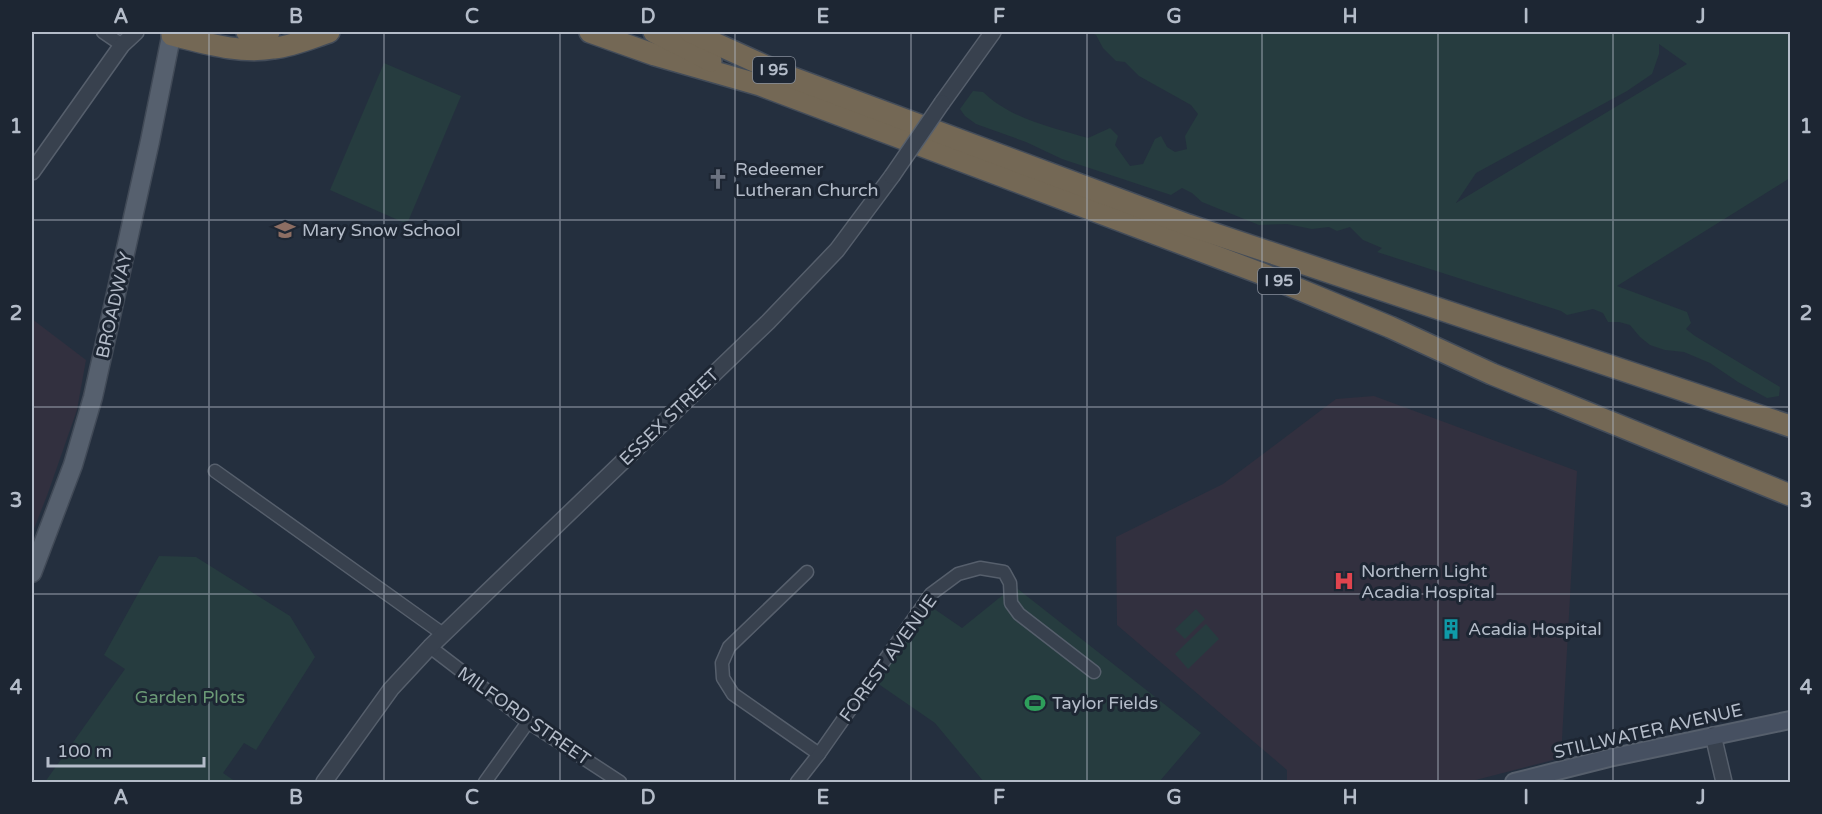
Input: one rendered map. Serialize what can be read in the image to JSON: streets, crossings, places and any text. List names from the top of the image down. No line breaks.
{"streets":{"highway":["I 95"],"main road":["BROADWAY","STILLWATER AVENUE"],"street":["ESSEX STREET","FOREST AVENUE","MILFORD STREET"]},"crossings":[["ESSEX STREET","MILFORD STREET"]],"parks":["Garden Plots"],"places":{"church":["Redeemer Lutheran Church"],"school or university":["Mary Snow School"],"hospital":["Northern Light Acadia Hospital"],"building":["Acadia Hospital"],"sports":["Taylor Fields"]},"scale_bar":"100 m","grid":{"columns":["A","B","C","D","E","F","G","H","I","J"],"rows":["1","2","3","4"]}}
